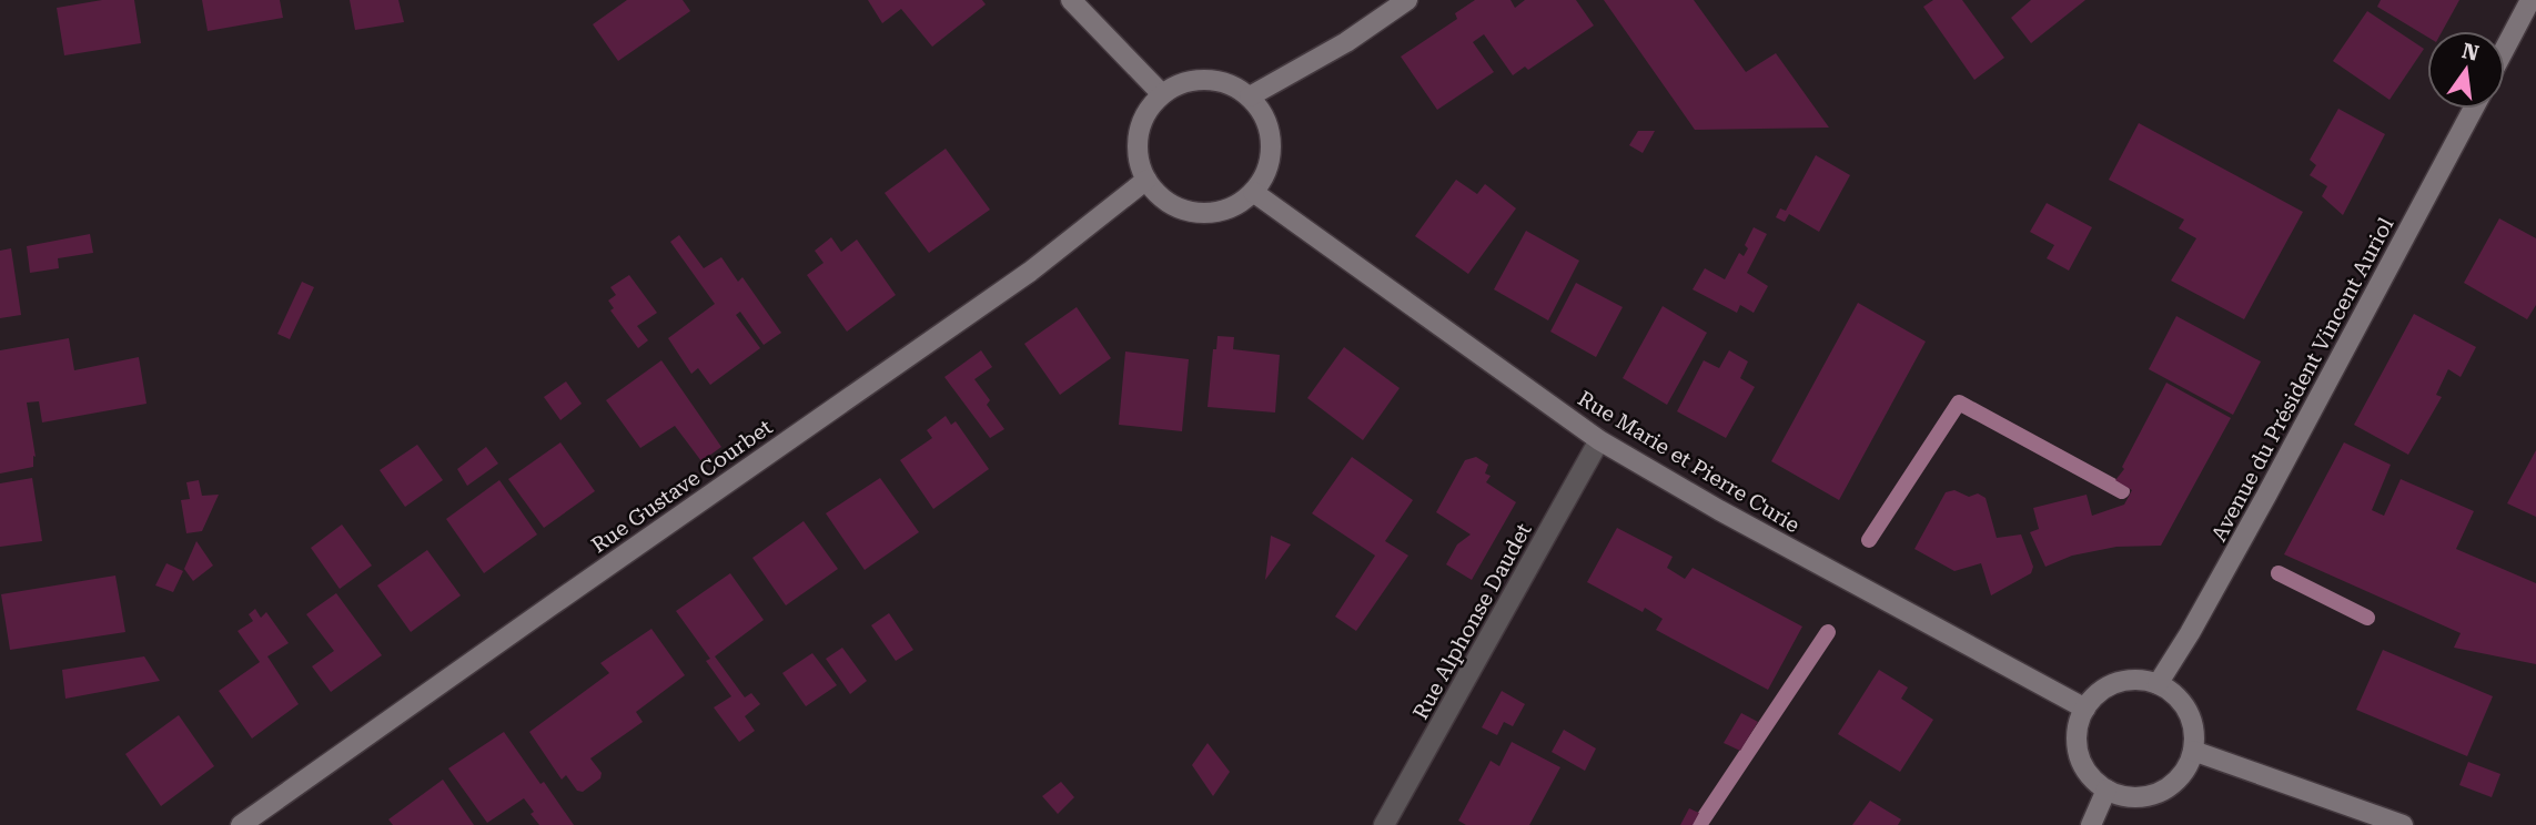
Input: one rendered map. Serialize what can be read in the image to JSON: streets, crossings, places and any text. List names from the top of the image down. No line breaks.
{"streets":{"street":["Avenue du Président Vincent Auriol","Rue Marie et Pierre Curie","Rue Gustave Courbet","Rue Alphonse Daudet"]},"crossings":[["Avenue du Président Vincent Auriol","Rue Marie et Pierre Curie"],["Rue Marie et Pierre Curie","Rue Gustave Courbet"],["Rue Marie et Pierre Curie","Rue Alphonse Daudet"]],"north":"top"}
